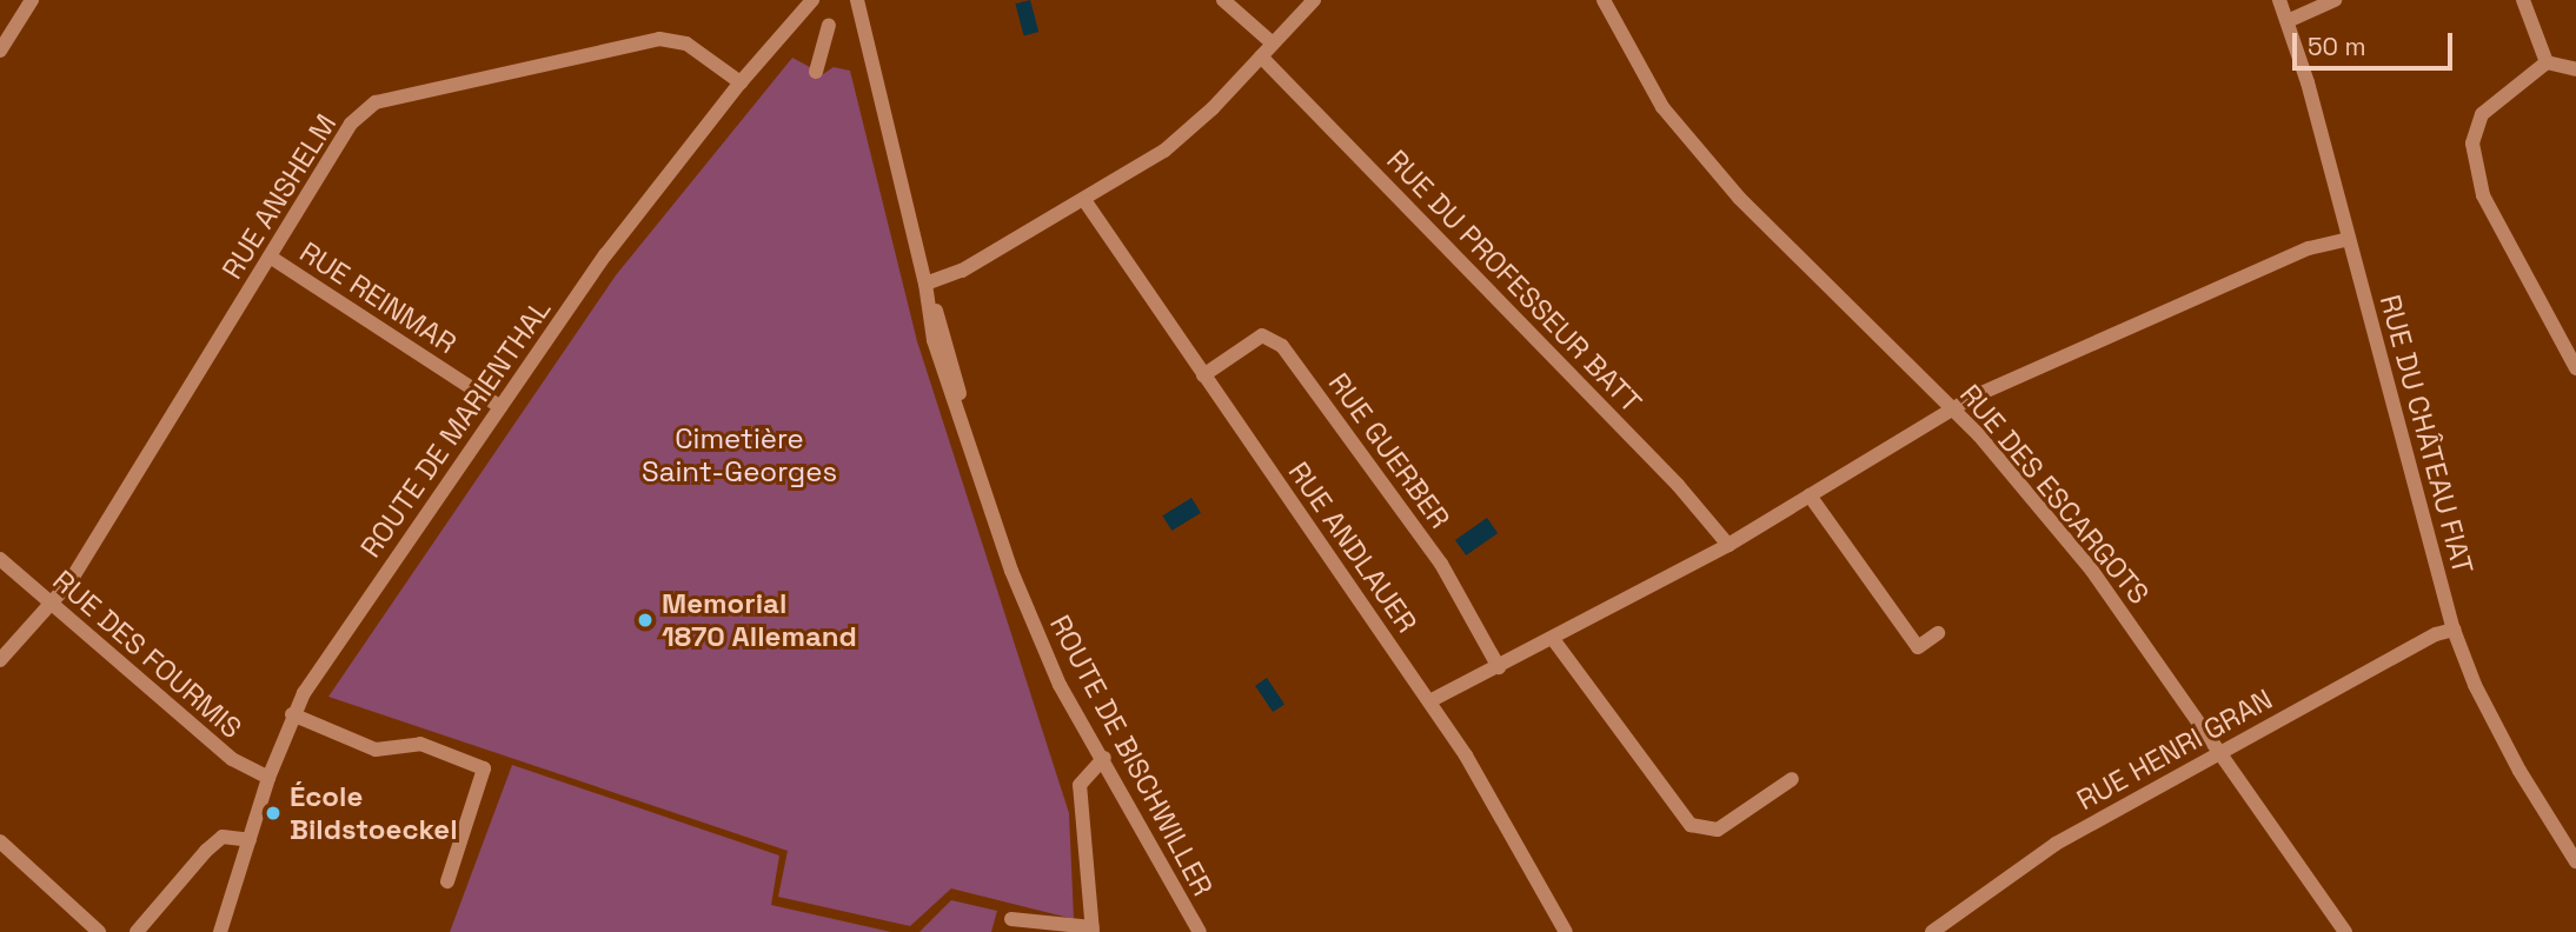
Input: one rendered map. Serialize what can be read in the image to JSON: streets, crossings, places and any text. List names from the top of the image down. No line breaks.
{"streets":{"street":["RUE ANSHELM","RUE DU PROFESSEUR BATT","RUE REINMAR","ROUTE DE MARIENTHAL","RUE DU CHÂTEAU FIAT","RUE GUERBER","RUE DES ESCARGOTS","RUE ANDLAUER","RUE DES FOURMIS","RUE HENRI GRAN","ROUTE DE BISCHWILLER"]},"crossings":[["RUE ANSHELM","RUE REINMAR"],["RUE ANSHELM","ROUTE DE MARIENTHAL"],["RUE ANSHELM","RUE DES FOURMIS"],["RUE REINMAR","ROUTE DE MARIENTHAL"],["ROUTE DE MARIENTHAL","RUE DES FOURMIS"],["RUE DU CHÂTEAU FIAT","RUE HENRI GRAN"],["RUE GUERBER","RUE ANDLAUER"],["RUE DES ESCARGOTS","RUE HENRI GRAN"]],"parks":["Cimetière Saint-Georges"],"places":["Memorial 1870 Allemand","École Bildstoeckel"],"scale_bar":"50 m"}
